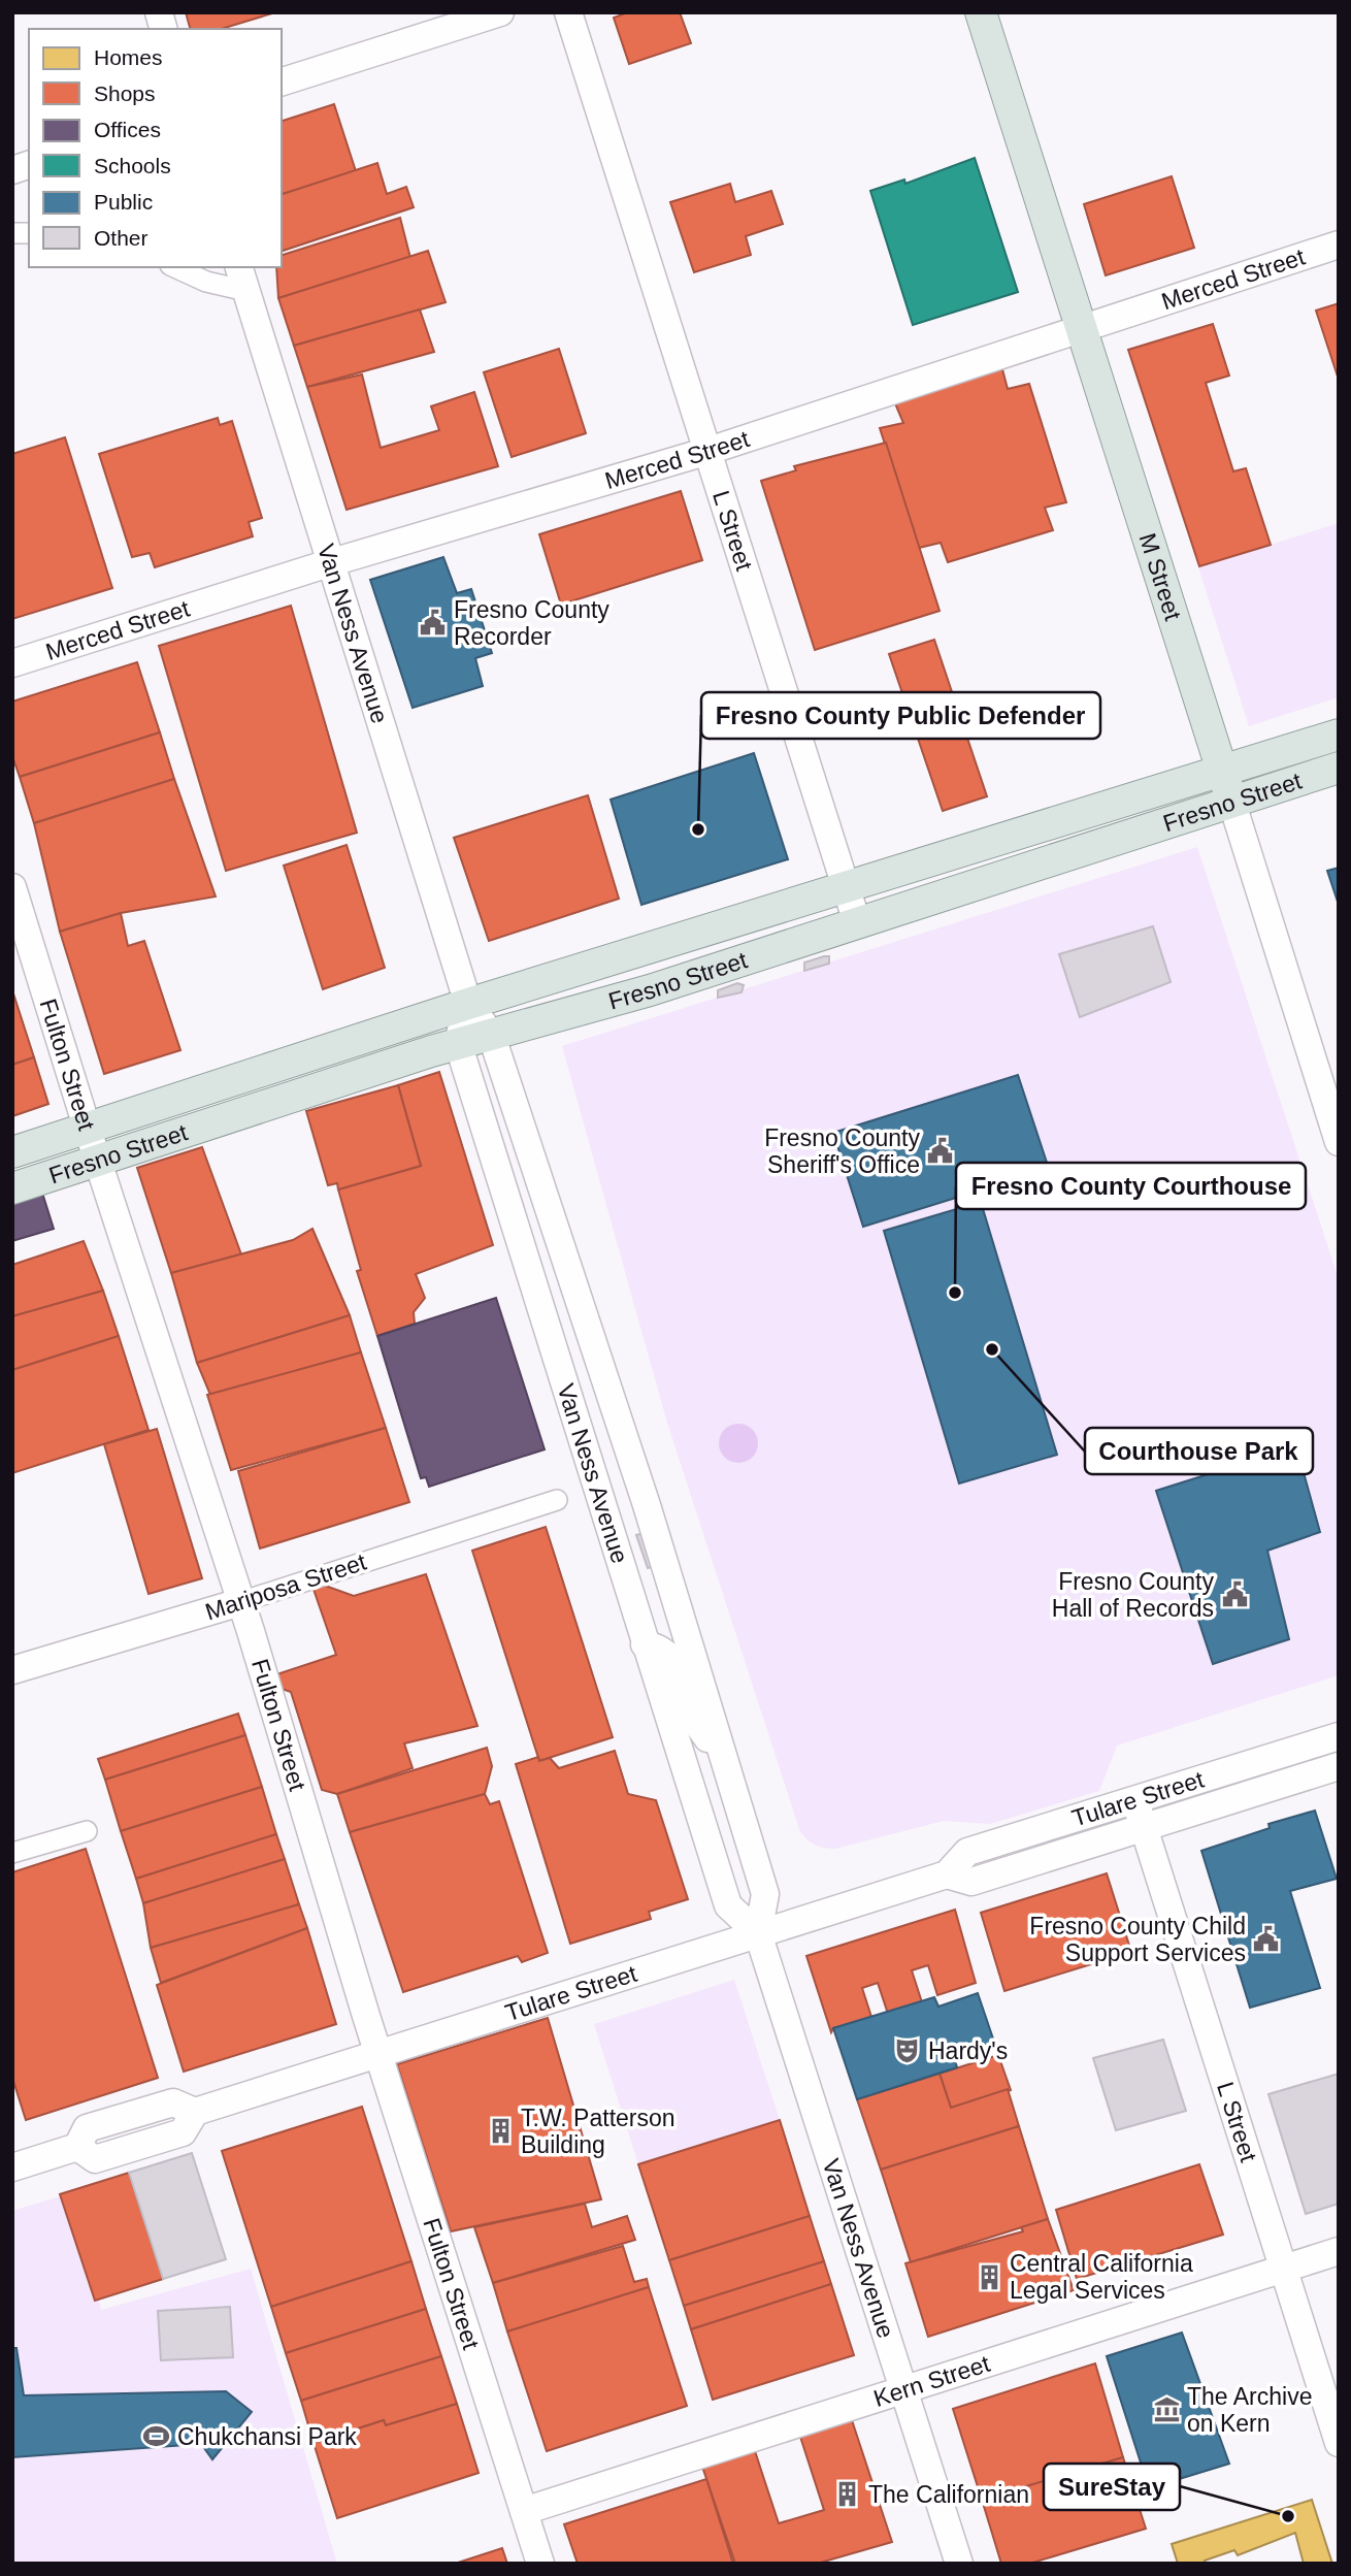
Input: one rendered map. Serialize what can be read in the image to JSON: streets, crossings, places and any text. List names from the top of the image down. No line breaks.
{"streets":{"main road":["Merced Street","L Street","M Street","Van Ness Avenue","Fresno Street","Fulton Street","Mariposa Street","Tulare Street","Kern Street"]},"crossings":[["Merced Street","L Street"],["Merced Street","M Street"],["Merced Street","Van Ness Avenue"],["L Street","Fresno Street"],["L Street","Tulare Street"],["L Street","Kern Street"],["M Street","Fresno Street"],["Van Ness Avenue","Fresno Street"],["Van Ness Avenue","Tulare Street"],["Van Ness Avenue","Kern Street"],["Fresno Street","Fulton Street"],["Fulton Street","Mariposa Street"],["Fulton Street","Tulare Street"],["Fulton Street","Kern Street"]],"places":{"public building":["Fresno County Recorder","Fresno County Sheriff's Office","Fresno County Hall of Records","Fresno County Child Support Services"],"other":["Fresno County Public Defender","Fresno County Courthouse","Courthouse Park","SureStay"],"theatre":["Hardy's"],"building":["T.W. Patterson Building","Central California Legal Services","The Californian"],"museum":["The Archive on Kern"],"sports":["Chukchansi Park"]},"legend":["Homes","Shops","Offices","Schools","Public","Other"]}
